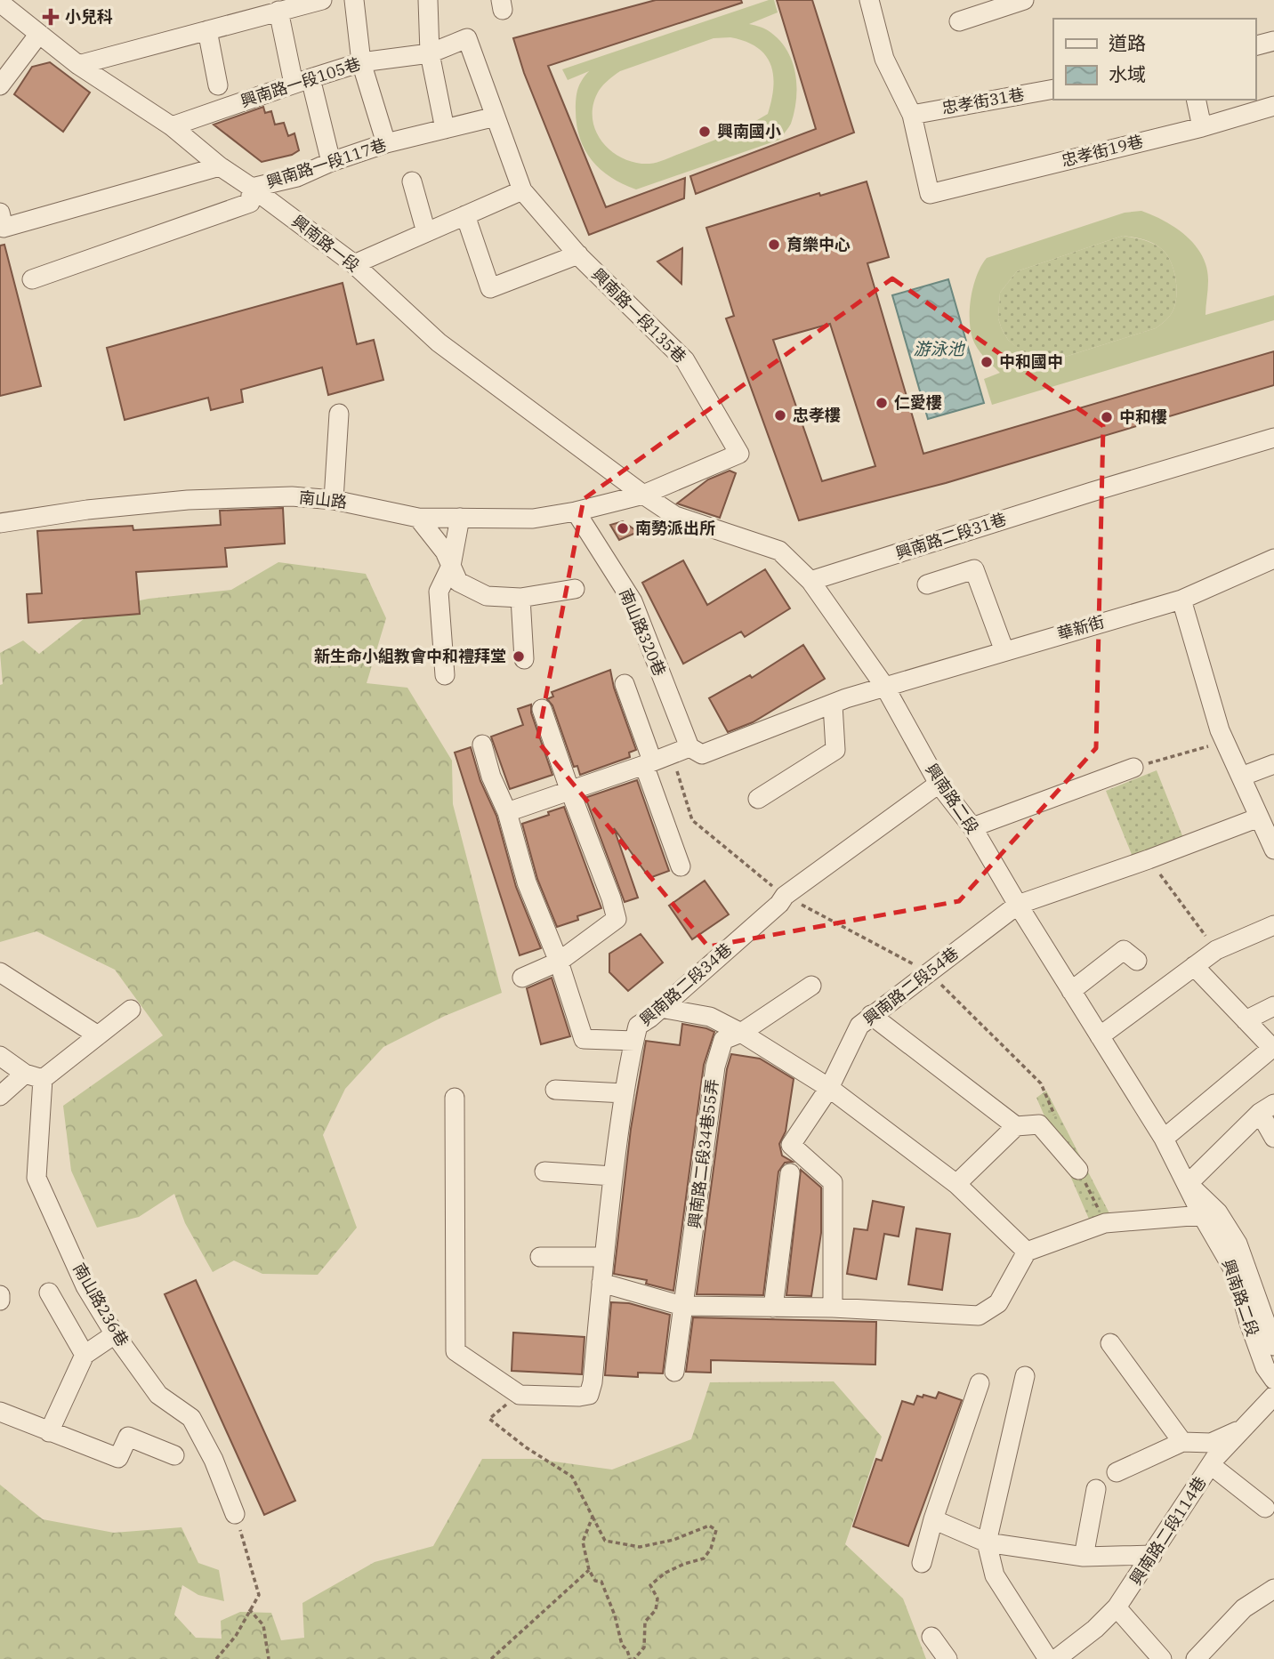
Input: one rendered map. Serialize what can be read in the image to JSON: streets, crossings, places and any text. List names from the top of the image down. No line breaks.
{"streets":{"street":["興南路一段105巷","忠孝街31巷","忠孝街19巷","興南路一段117巷","興南路一段","興南路一段135巷","南山路","興南路二段31巷","華新街","南山路320巷","興南路二段","興南路二段34巷","興南路二段54巷","興南路二段34巷55弄","南山路236巷","興南路二段114巷"]},"crossings":[["興南路一段105巷","興南路一段"],["興南路一段105巷","興南路一段135巷"],["忠孝街31巷","忠孝街19巷"],["興南路一段117巷","興南路一段"],["興南路一段117巷","興南路一段135巷"],["興南路一段","南山路"],["興南路一段","興南路二段"],["興南路一段135巷","南山路"],["南山路","南山路320巷"],["南山路","興南路二段"],["興南路二段31巷","興南路二段"],["華新街","南山路320巷"],["華新街","興南路二段"],["興南路二段","興南路二段34巷"],["興南路二段","興南路二段54巷"]],"water":["游泳池"],"places":{"health":["小兒科"],"other":["興南國小","育樂中心","中和國中","仁愛樓","忠孝樓","中和樓","南勢派出所","新生命小組教會中和禮拜堂"]},"legend":["道路","水域"]}
